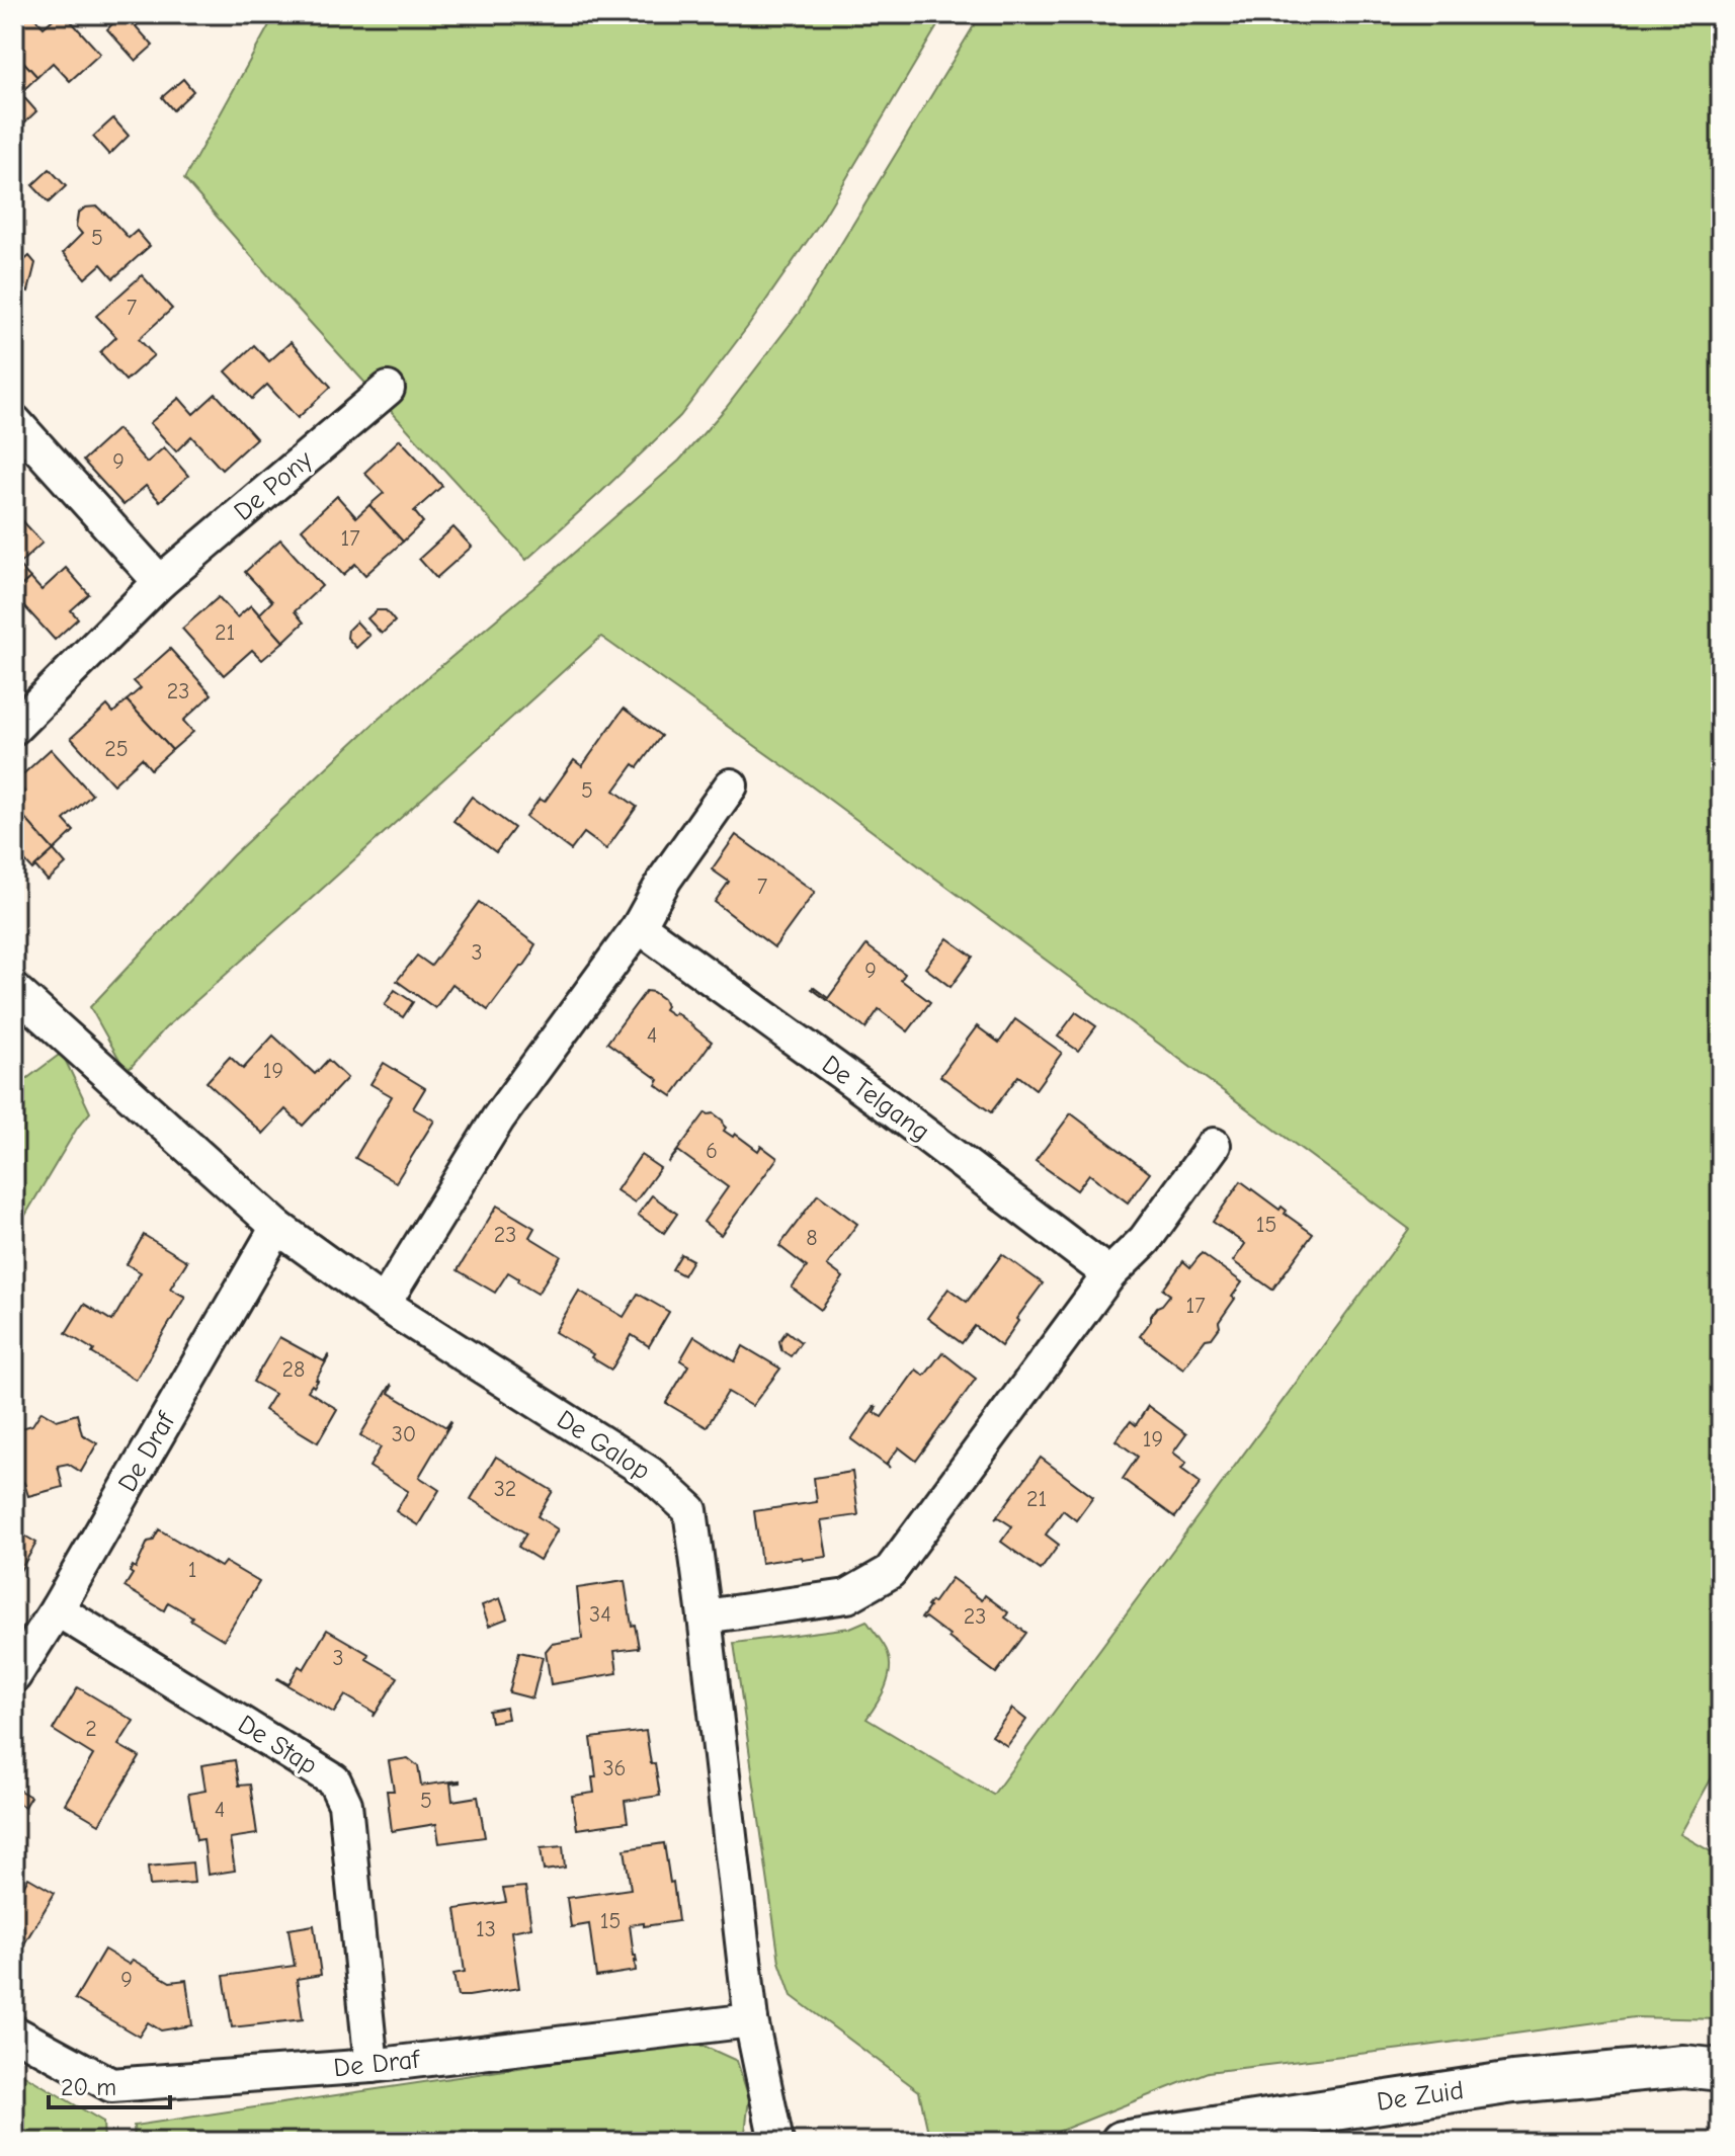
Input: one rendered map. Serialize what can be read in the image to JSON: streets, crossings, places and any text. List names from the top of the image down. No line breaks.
{"streets":{"street":["De Pony","De Telgang","De Galop","De Draf","De Stap","De Zuid"]},"crossings":[["De Galop","De Draf"],["De Draf","De Stap"]],"house_numbers":["5","7","9","17","21","23","25","5","7","3","9","4","19","6","15","23","8","17","28","30","19","32","21","1","34","23","3","2","36","5","4","15","13","9"],"scale_bar":"20 m"}
